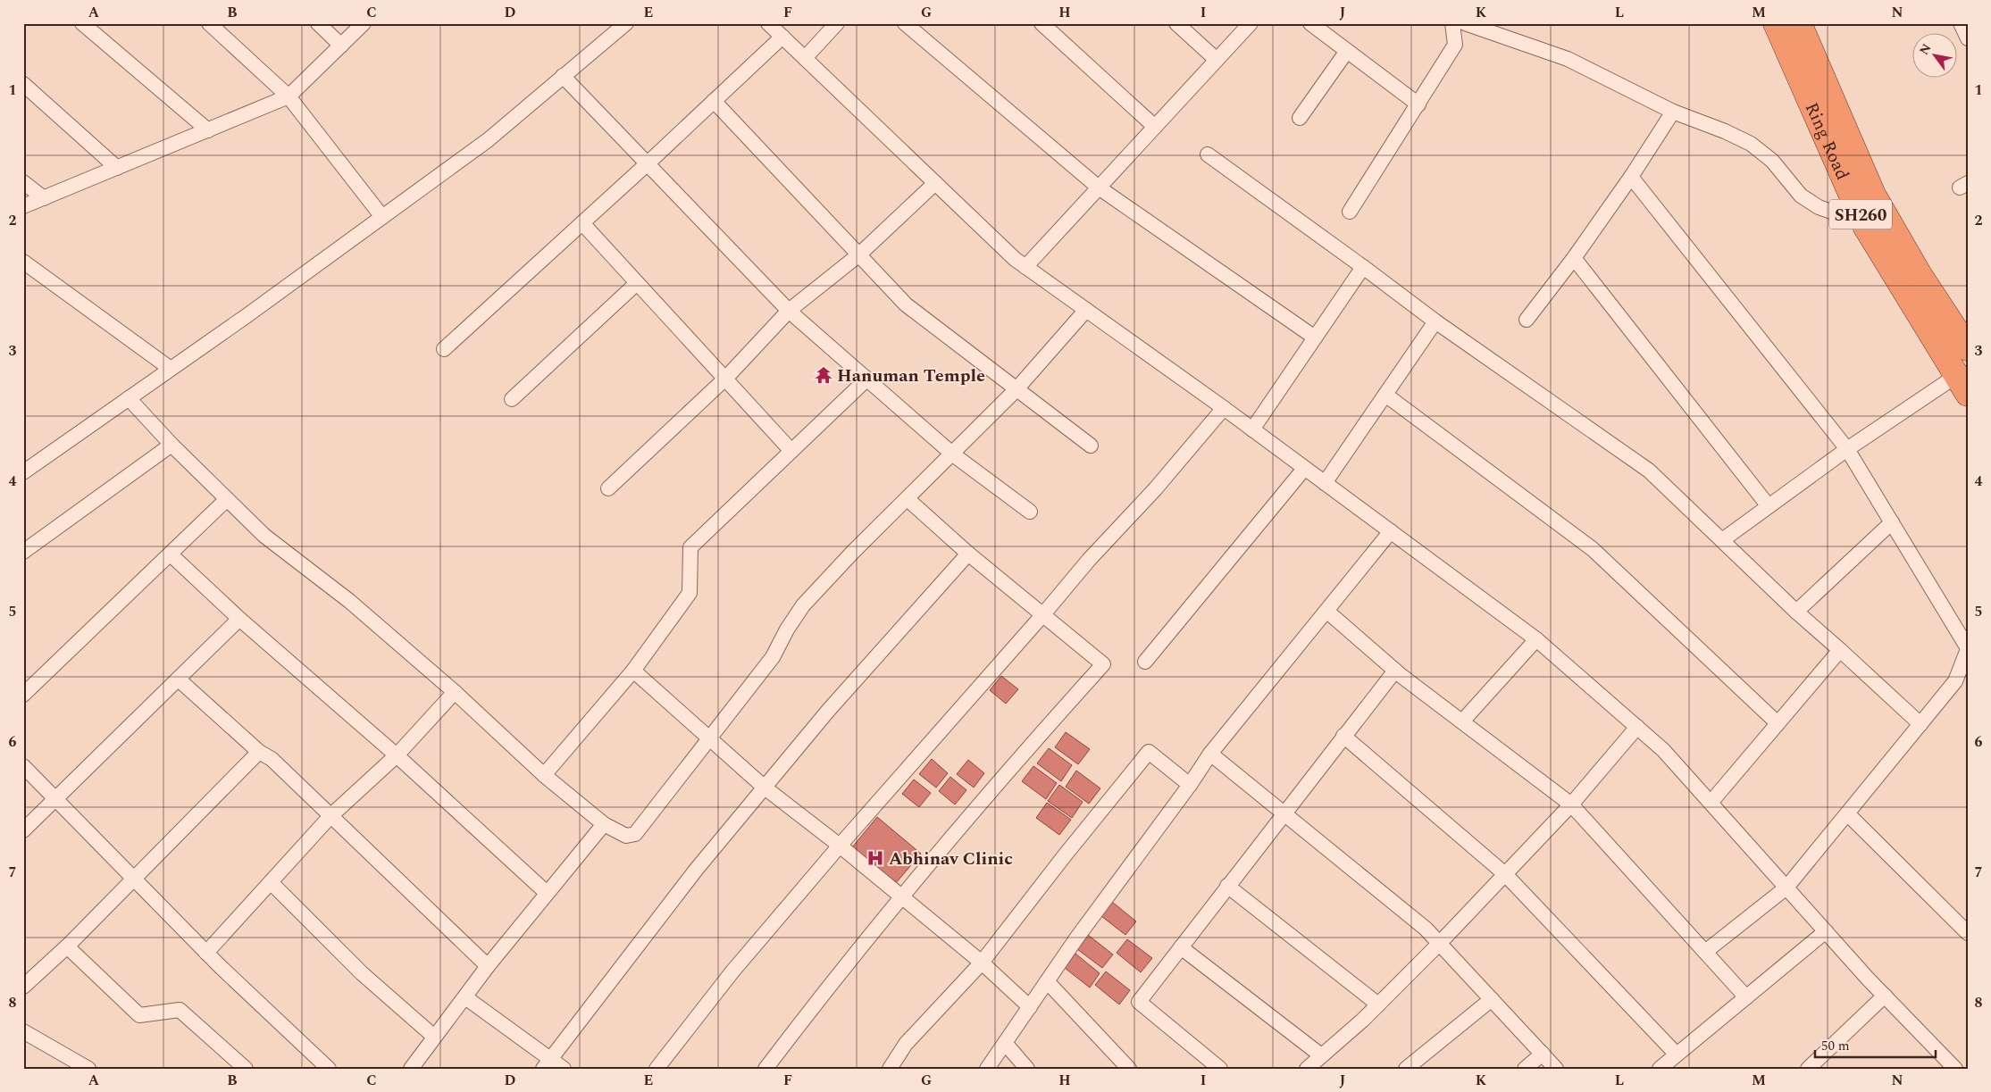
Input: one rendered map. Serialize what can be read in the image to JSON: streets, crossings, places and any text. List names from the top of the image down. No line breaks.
{"streets":{"highway":["Ring Road","SH260"]},"places":{"temple":["Hanuman Temple"],"hospital":["Abhinav Clinic"]},"scale_bar":"50 m","north":"top left","grid":{"columns":["A","B","C","D","E","F","G","H","I","J","K","L","M","N"],"rows":["1","2","3","4","5","6","7","8"]}}
